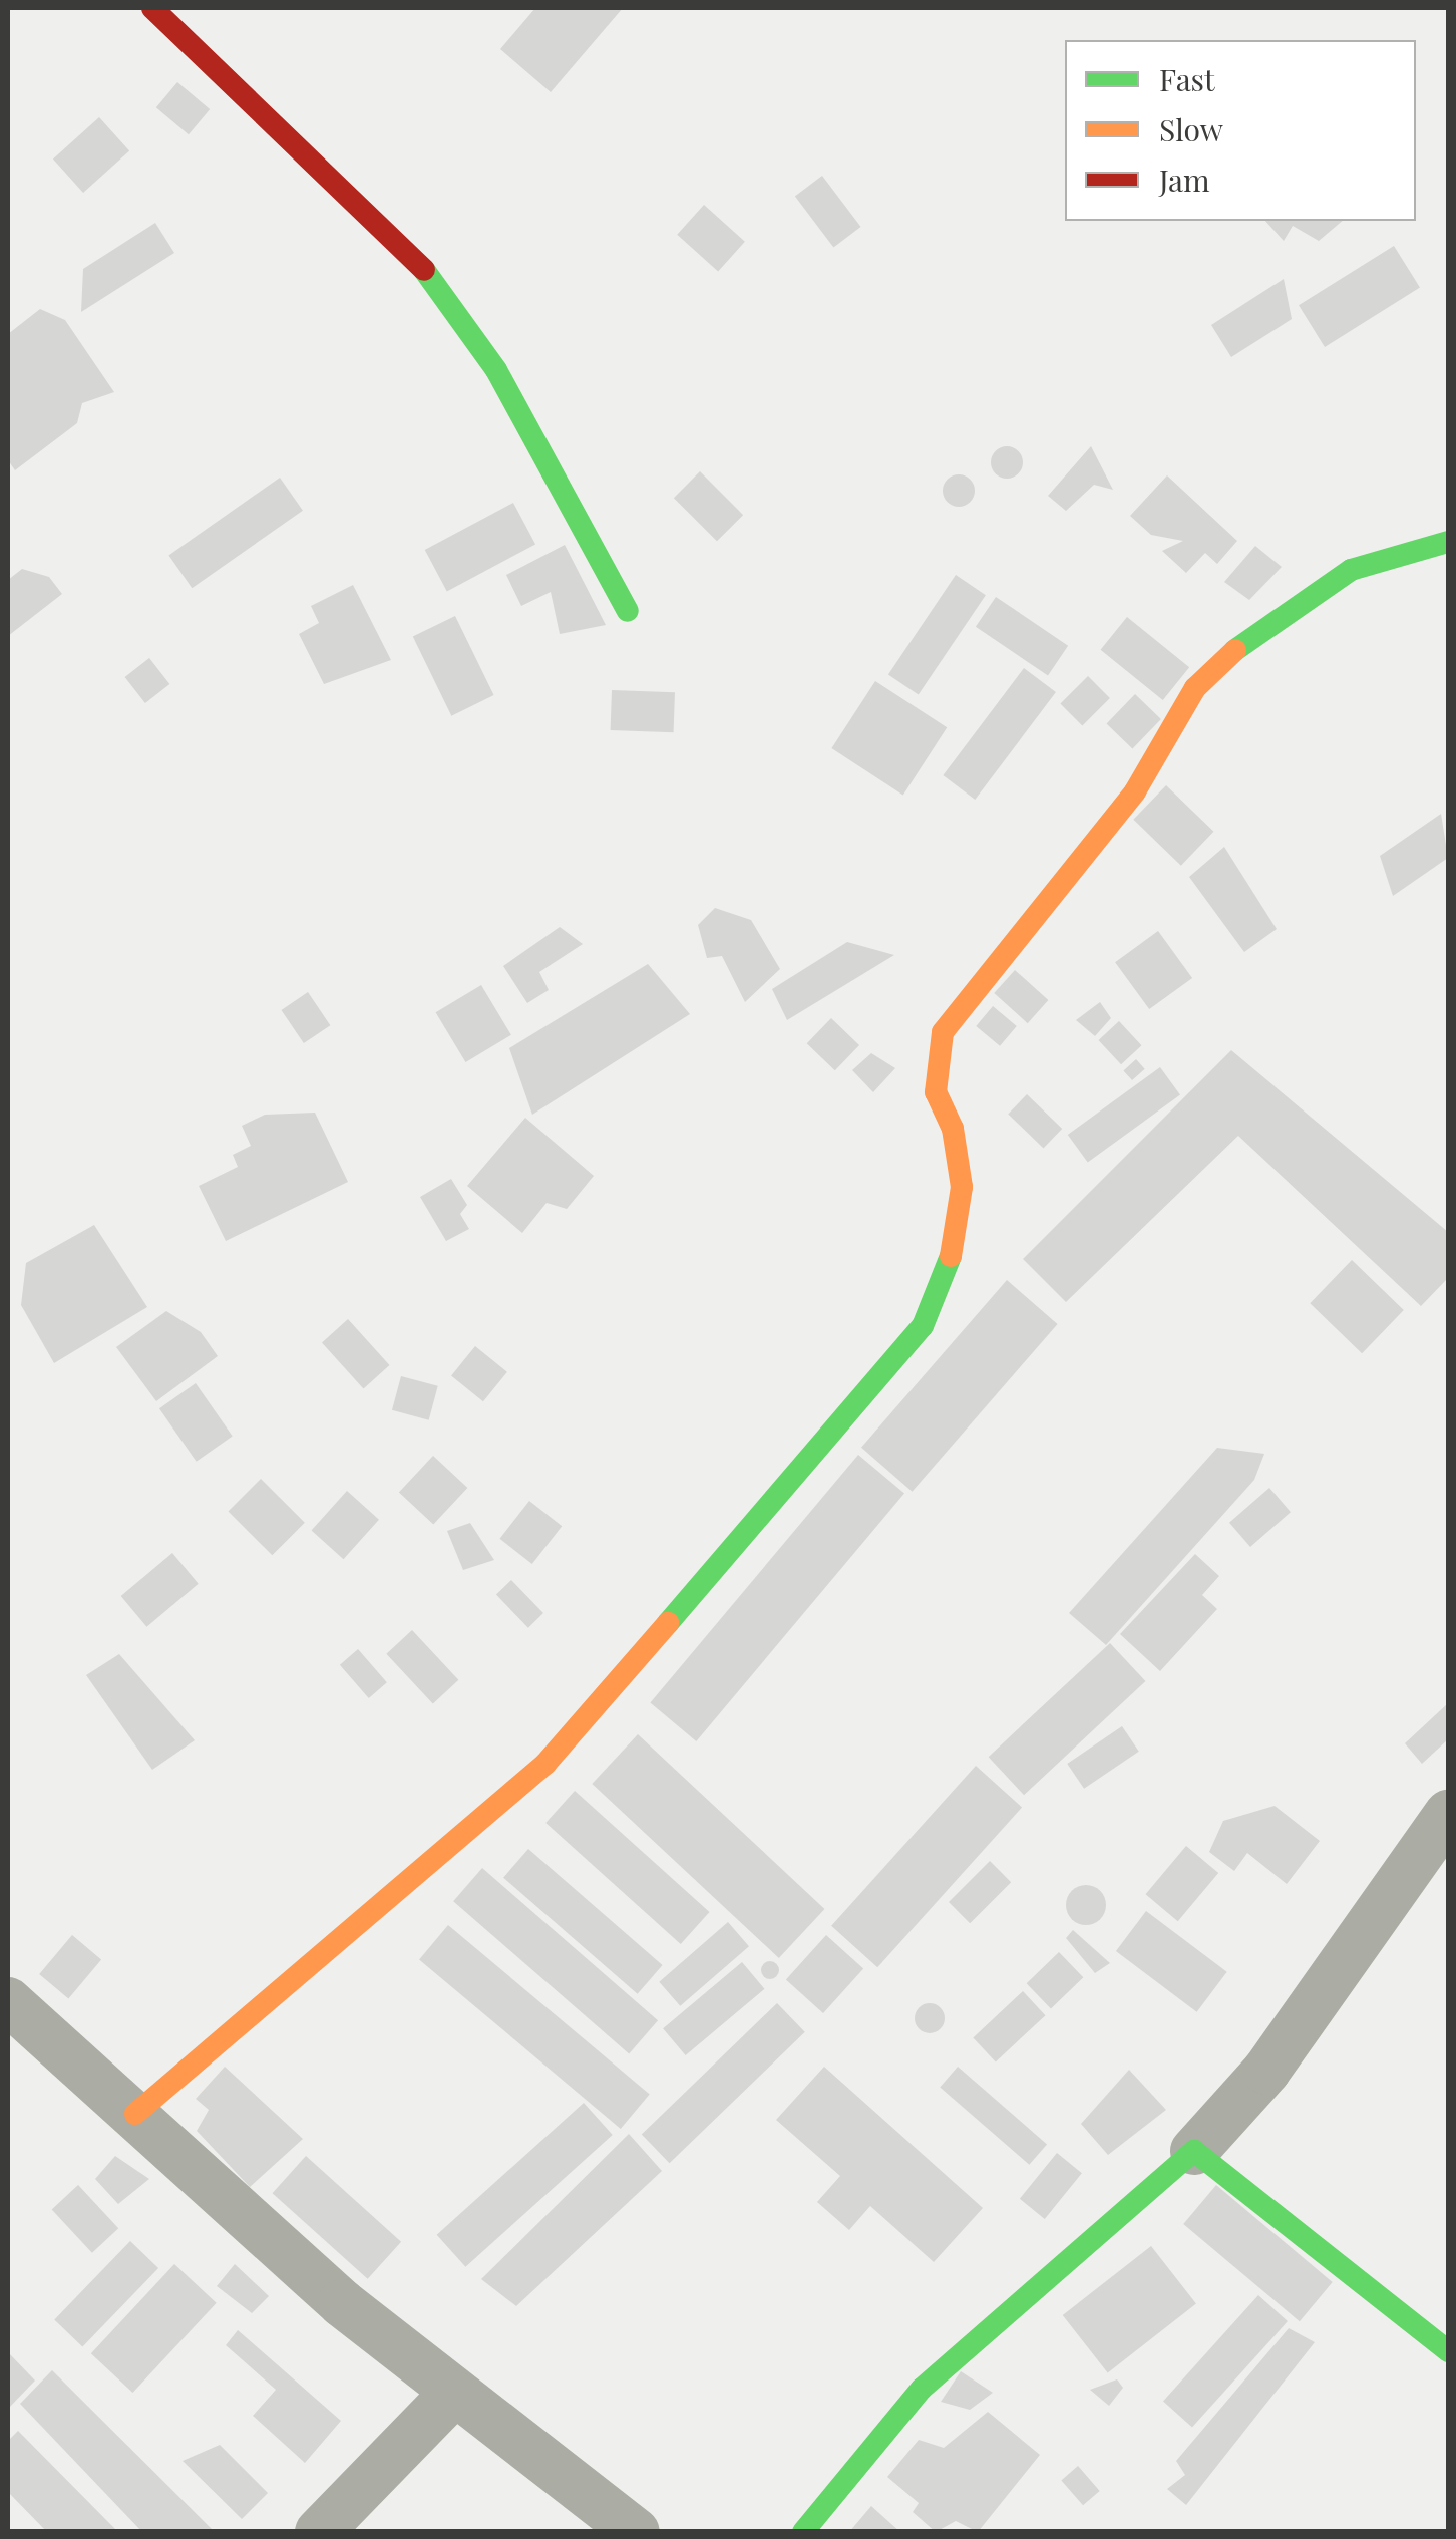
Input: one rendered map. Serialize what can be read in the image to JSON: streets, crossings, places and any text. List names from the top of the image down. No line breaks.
{"legend":["Fast","Slow","Jam"]}
